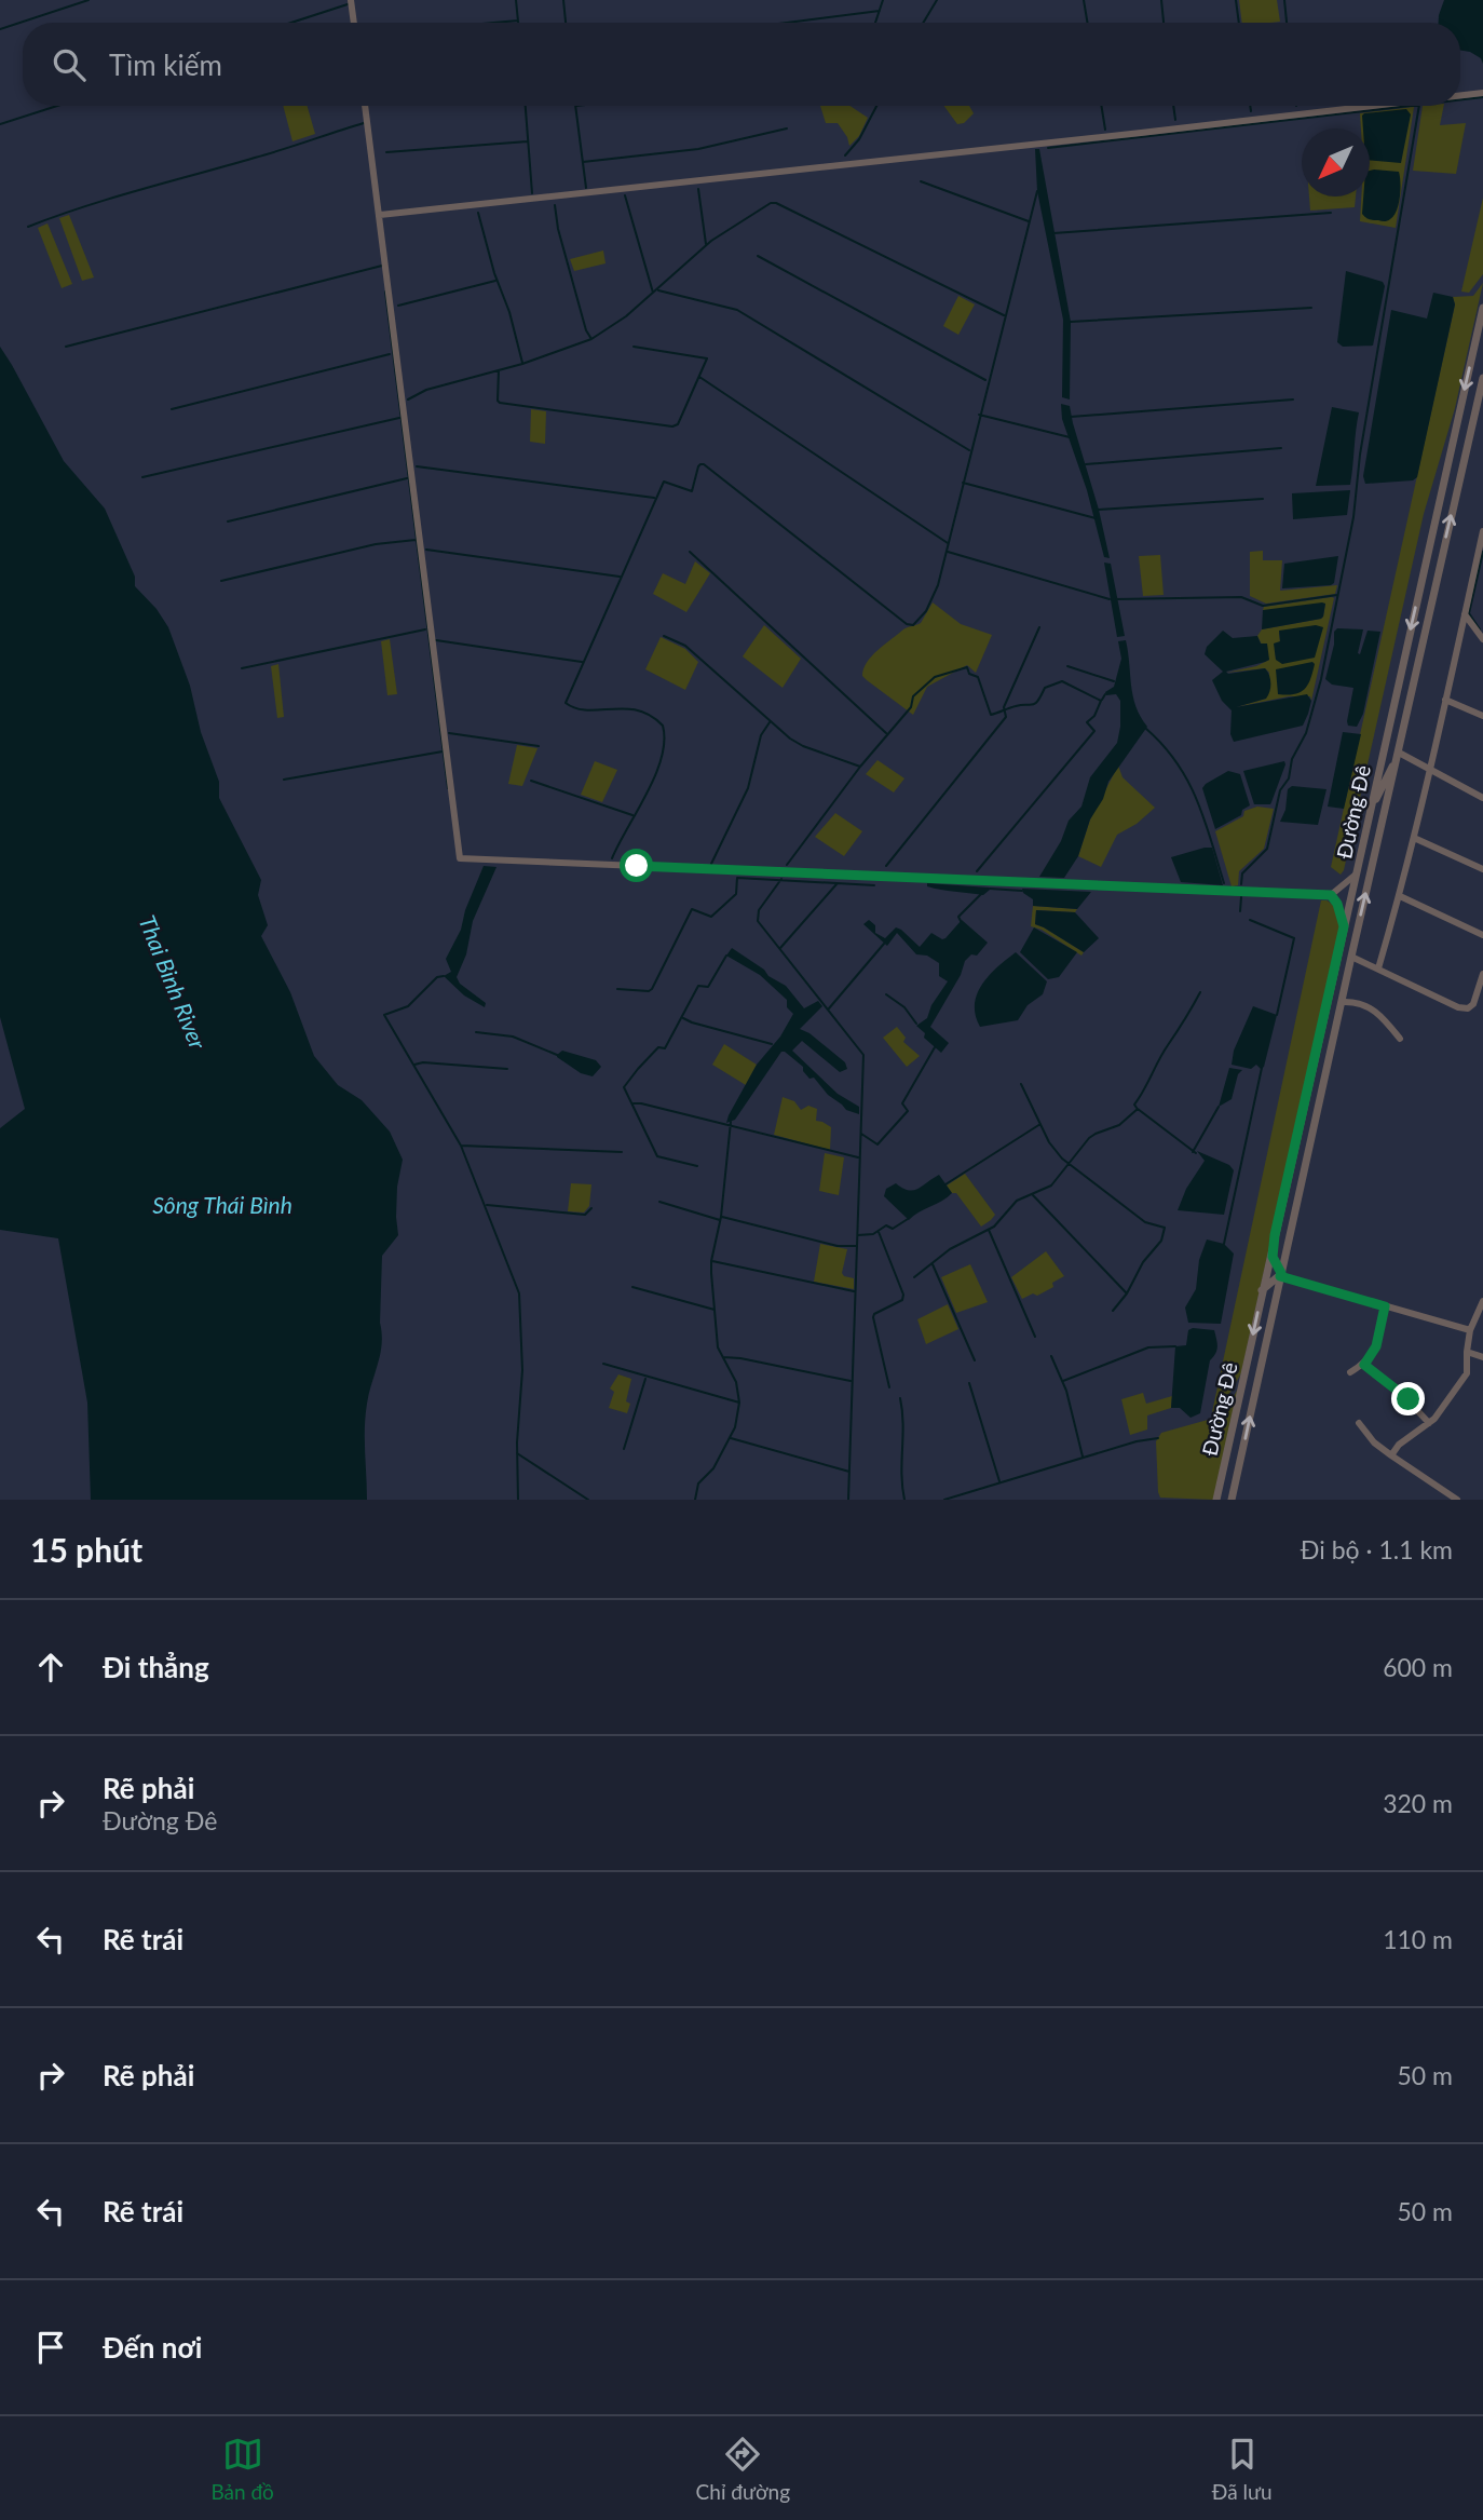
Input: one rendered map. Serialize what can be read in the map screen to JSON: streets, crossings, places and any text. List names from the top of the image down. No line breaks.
{"streets":{"street":["Đường Đê"]},"water":["Thai Binh River","Sông Thái Bình"],"north":"bottom left","page":{"search":"Tìm kiếm","heading":["15 phút","Đi bộ · 1.1 km"],"list":[["Đi thẳng","600 m"],["Rẽ phải","Đường Đê","320 m"],["Rẽ trái","110 m"],["Rẽ phải","50 m"],["Rẽ trái","50 m"],"Đến nơi"],"nav":["Bản đồ","Chỉ đường","Đã lưu"]}}
